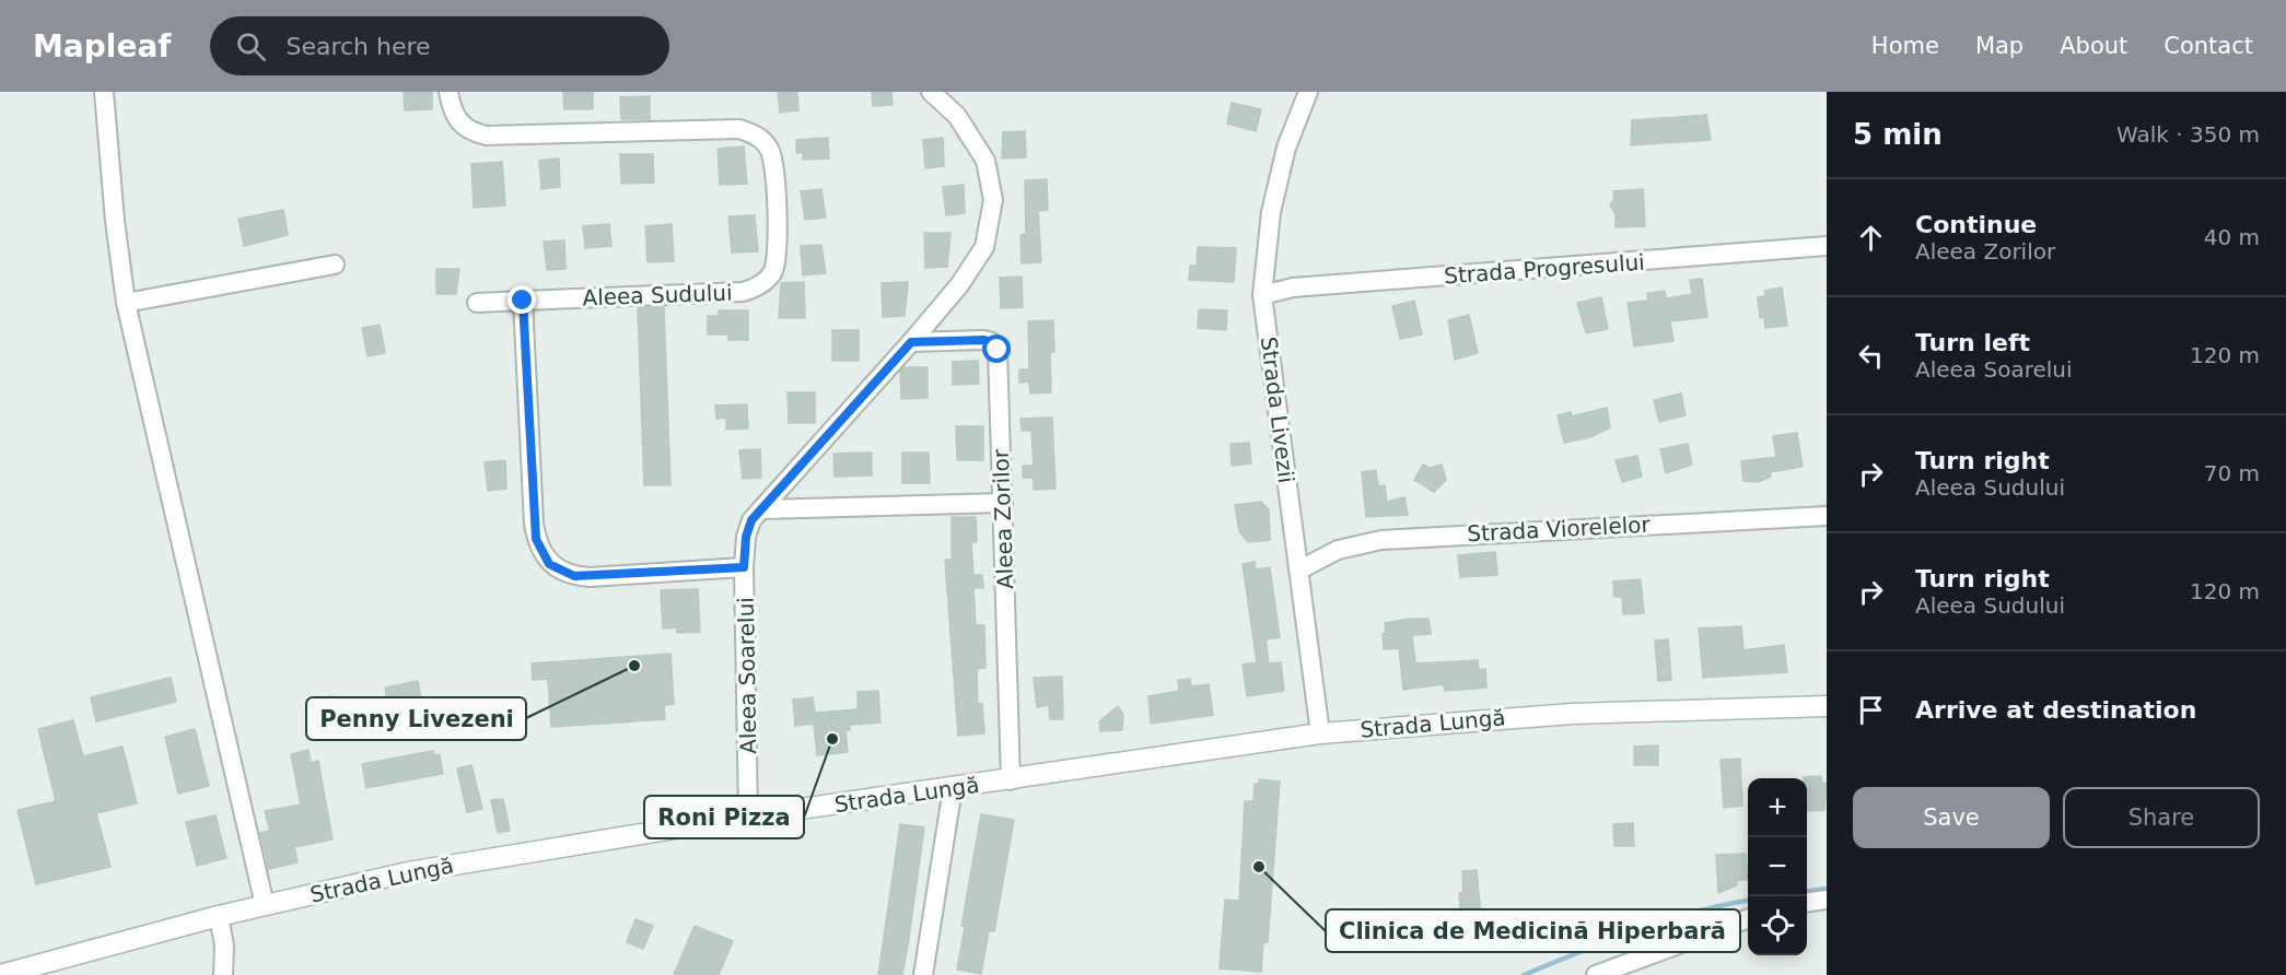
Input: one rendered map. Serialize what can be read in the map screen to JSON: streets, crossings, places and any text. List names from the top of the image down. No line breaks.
{"streets":{"main road":["Strada Lungă"],"street":["Strada Progresului","Aleea Sudului","Strada Livezii","Aleea Zorilor","Strada Viorelelor","Aleea Soarelui"]},"crossings":[["Strada Progresului","Strada Livezii"],["Strada Livezii","Strada Viorelelor"],["Strada Livezii","Strada Lungă"],["Aleea Zorilor","Aleea Soarelui"],["Aleea Zorilor","Strada Lungă"],["Aleea Soarelui","Strada Lungă"]],"places":["Penny Livezeni","Roni Pizza","Clinica de Medicină Hiperbară"],"page":{"header":"Mapleaf","search":"Search here","nav":["Home","Map","About","Contact"],"heading":["5 min","Walk · 350 m"],"list":[["Continue","Aleea Zorilor","40 m"],["Turn left","Aleea Soarelui","120 m"],["Turn right","Aleea Sudului","70 m"],["Turn right","Aleea Sudului","120 m"],"Arrive at destination"],"buttons":["Save","Share"],"map_buttons":["+","−"]}}
